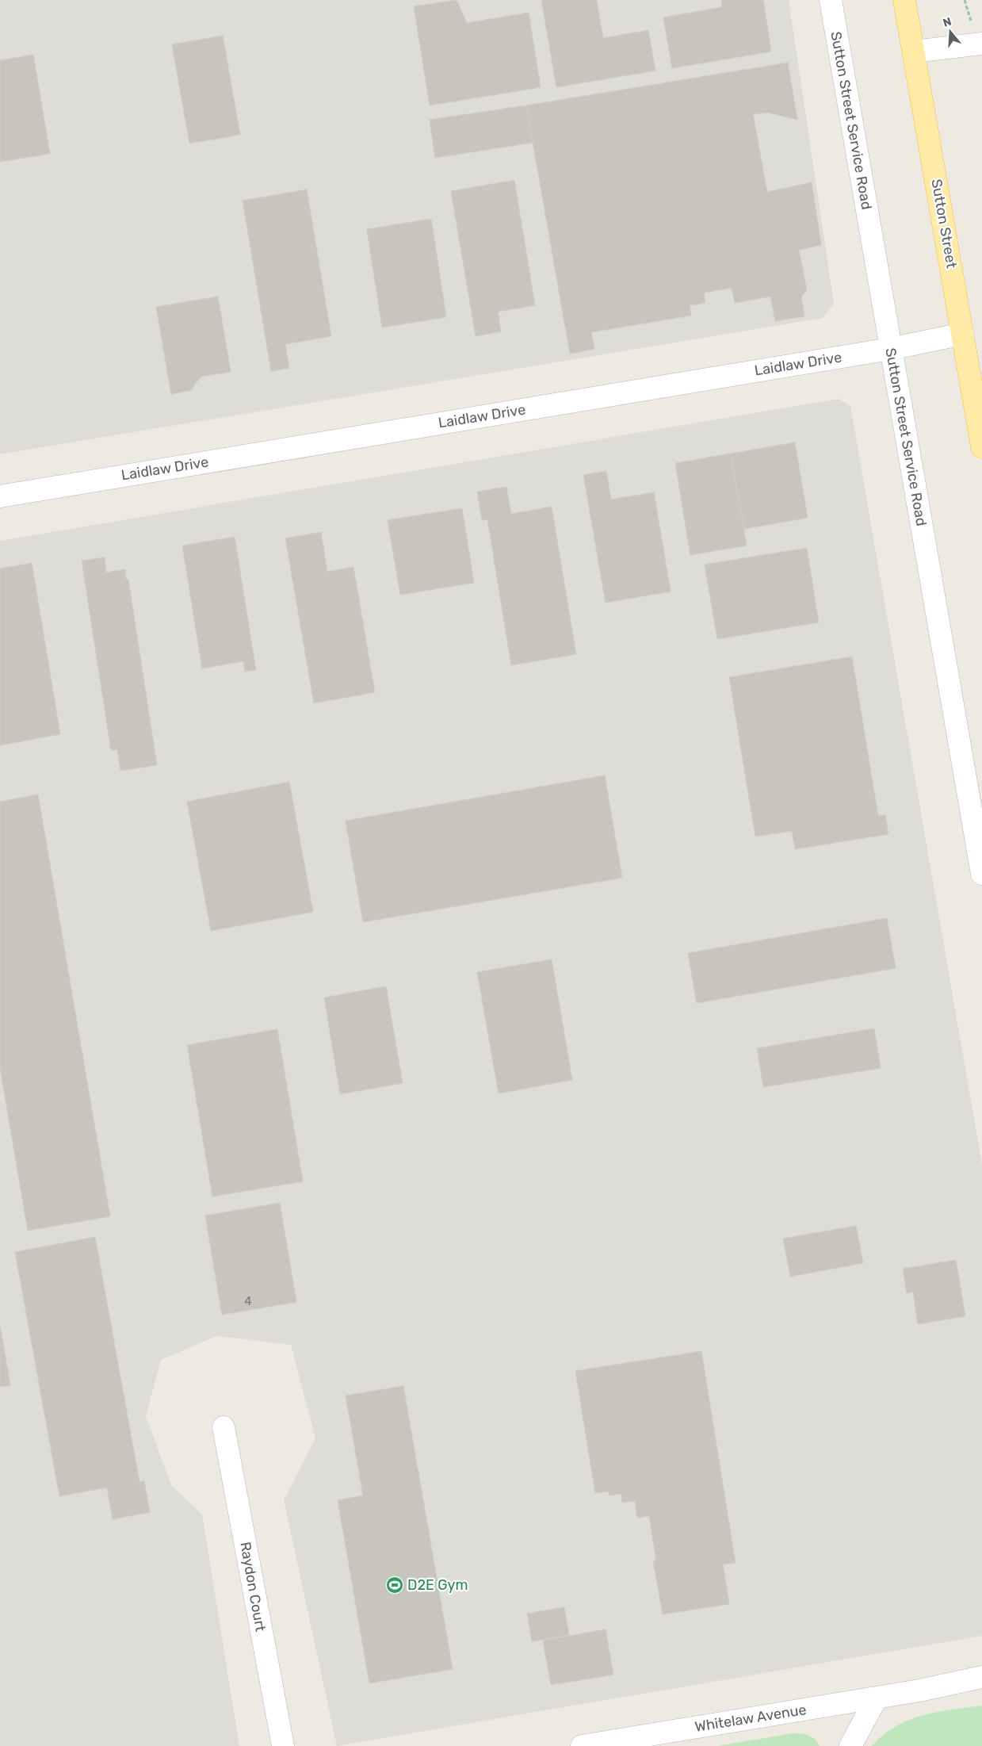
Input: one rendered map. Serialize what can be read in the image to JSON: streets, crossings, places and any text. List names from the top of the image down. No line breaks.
{"streets":{"main road":["Sutton Street"],"street":["Sutton Street Service Road","Laidlaw Drive","Raydon Court","Whitelaw Avenue"]},"crossings":[["Sutton Street Service Road","Laidlaw Drive"],["Sutton Street","Laidlaw Drive"]],"places":{"sports":["D2E Gym"]},"house_numbers":["4"],"north":"top"}
